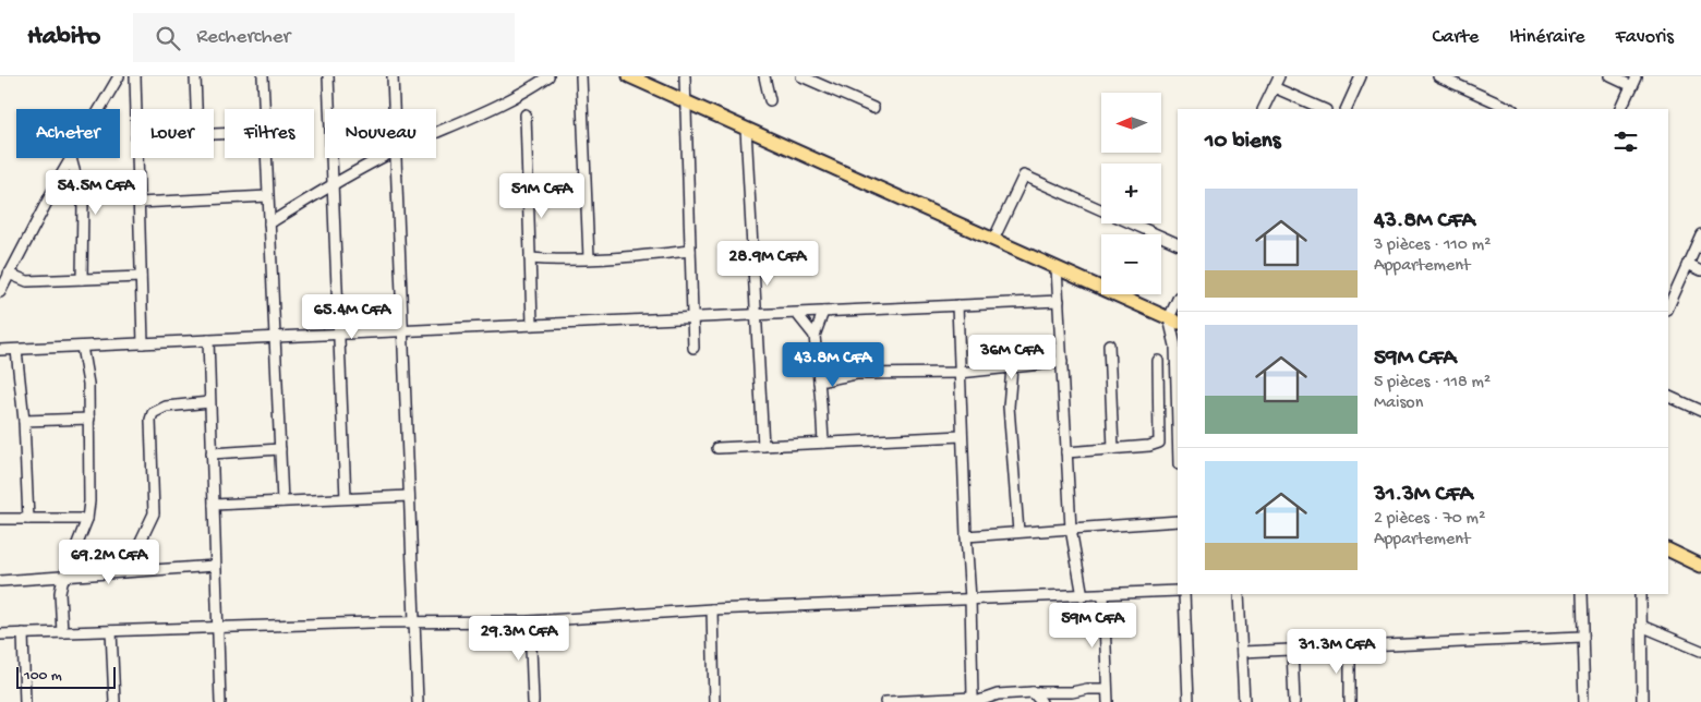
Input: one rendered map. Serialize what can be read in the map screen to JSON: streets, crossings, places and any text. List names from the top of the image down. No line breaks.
{"scale_bar":"100 m","north":"left","page":{"header":"Habito","search":"Rechercher","nav":["Carte","Itinéraire","Favoris"],"map_buttons":["+","−"],"chip":["Acheter","Louer","Filtres","Nouveau"],"heading":"10 biens","price":["54.5M CFA","51M CFA","28.9M CFA","65.4M CFA","36M CFA","43.8M CFA","69.2M CFA","59M CFA","29.3M CFA","31.3M CFA"],"list":[{"name":"43.8M CFA","note":"3 pièces · 110 m² · Appartement"},{"name":"59M CFA","note":"5 pièces · 118 m² · Maison"},{"name":"31.3M CFA","note":"2 pièces · 70 m² · Appartement"}],"scale":"100 m"}}
